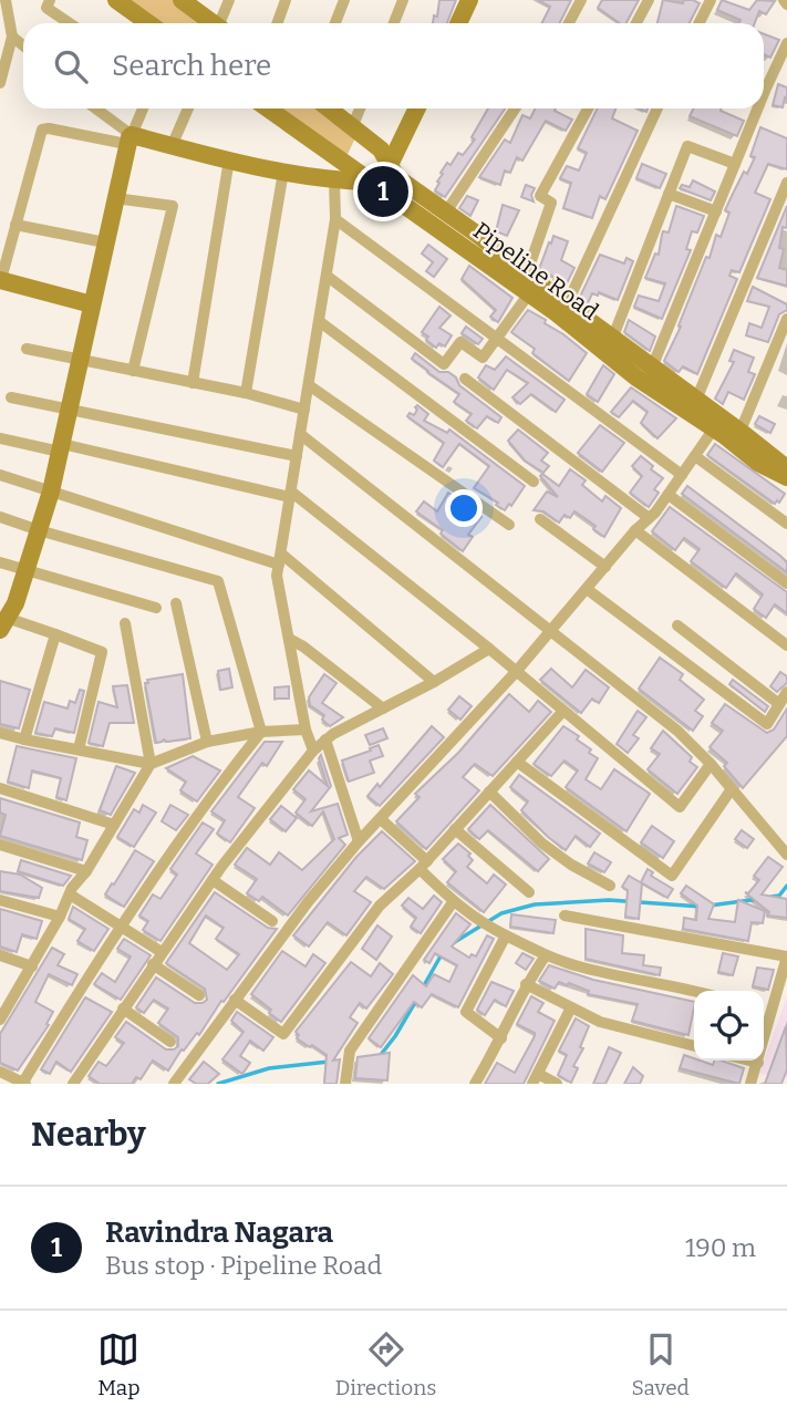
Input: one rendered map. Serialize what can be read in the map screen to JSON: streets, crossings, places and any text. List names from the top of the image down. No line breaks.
{"streets":{"main road":["Pipeline Road"]},"page":{"search":"Search here","pins":"1","heading":"Nearby","list":[{"mark":"1","name":"Ravindra Nagara","note":"Bus stop · Pipeline Road","value":"190 m"}],"nav":["Map","Directions","Saved"]}}
